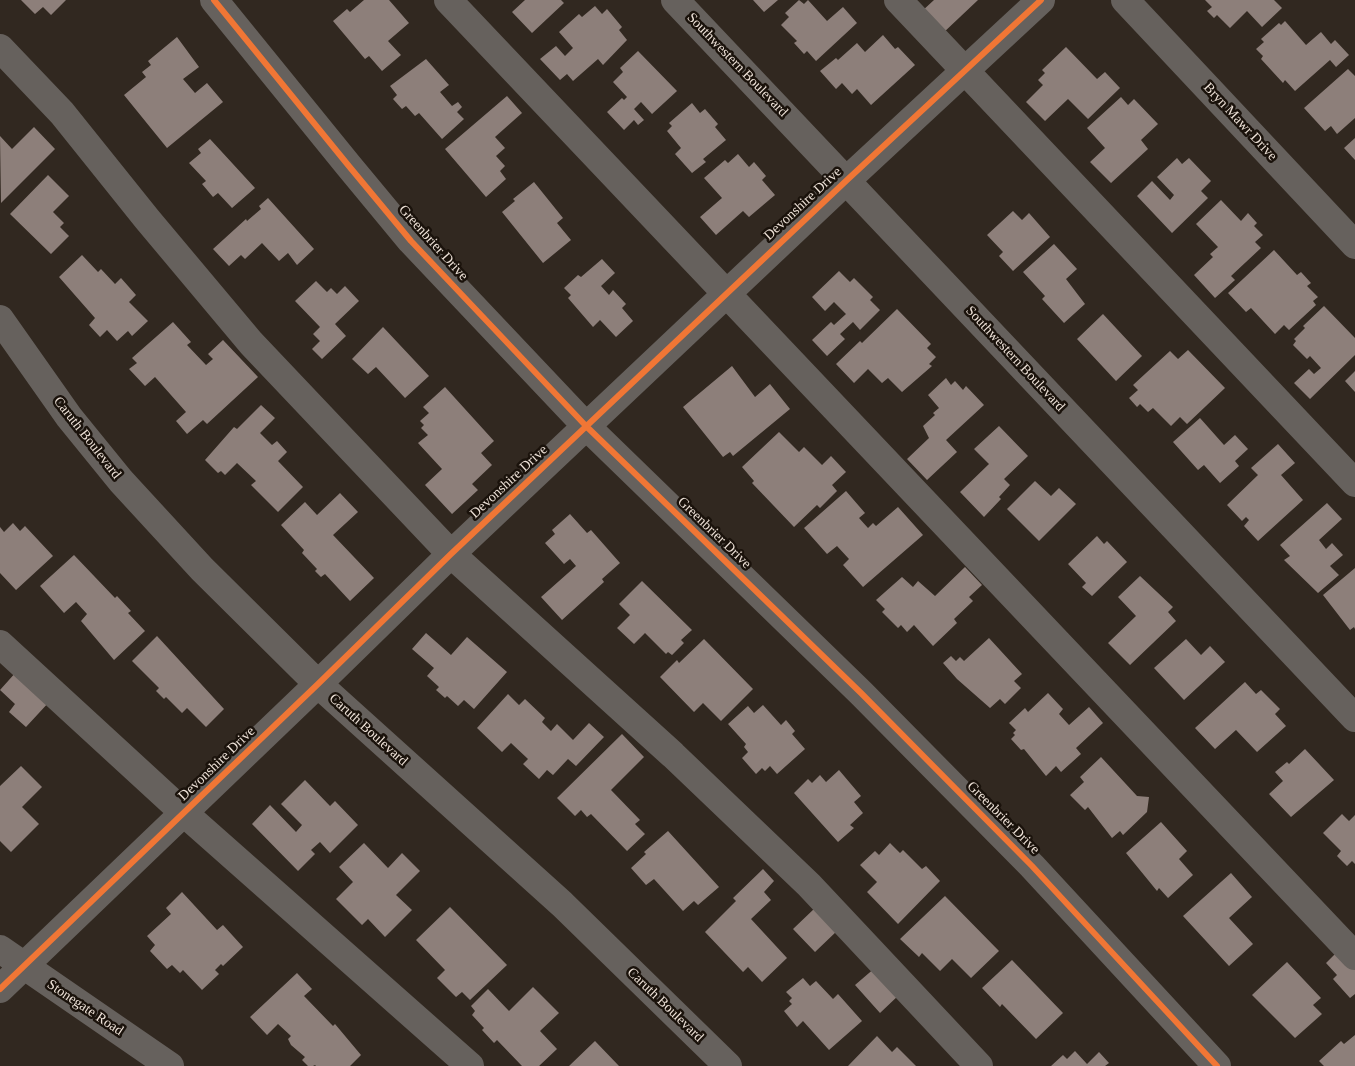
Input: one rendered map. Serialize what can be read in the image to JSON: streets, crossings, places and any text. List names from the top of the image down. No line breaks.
{"streets":{"street":["Southwestern Boulevard","Bryn Mawr Drive","Devonshire Drive","Greenbrier Drive","Caruth Boulevard","Stonegate Road"]},"crossings":[["Southwestern Boulevard","Devonshire Drive"],["Devonshire Drive","Greenbrier Drive"],["Devonshire Drive","Caruth Boulevard"],["Devonshire Drive","Stonegate Road"]]}
